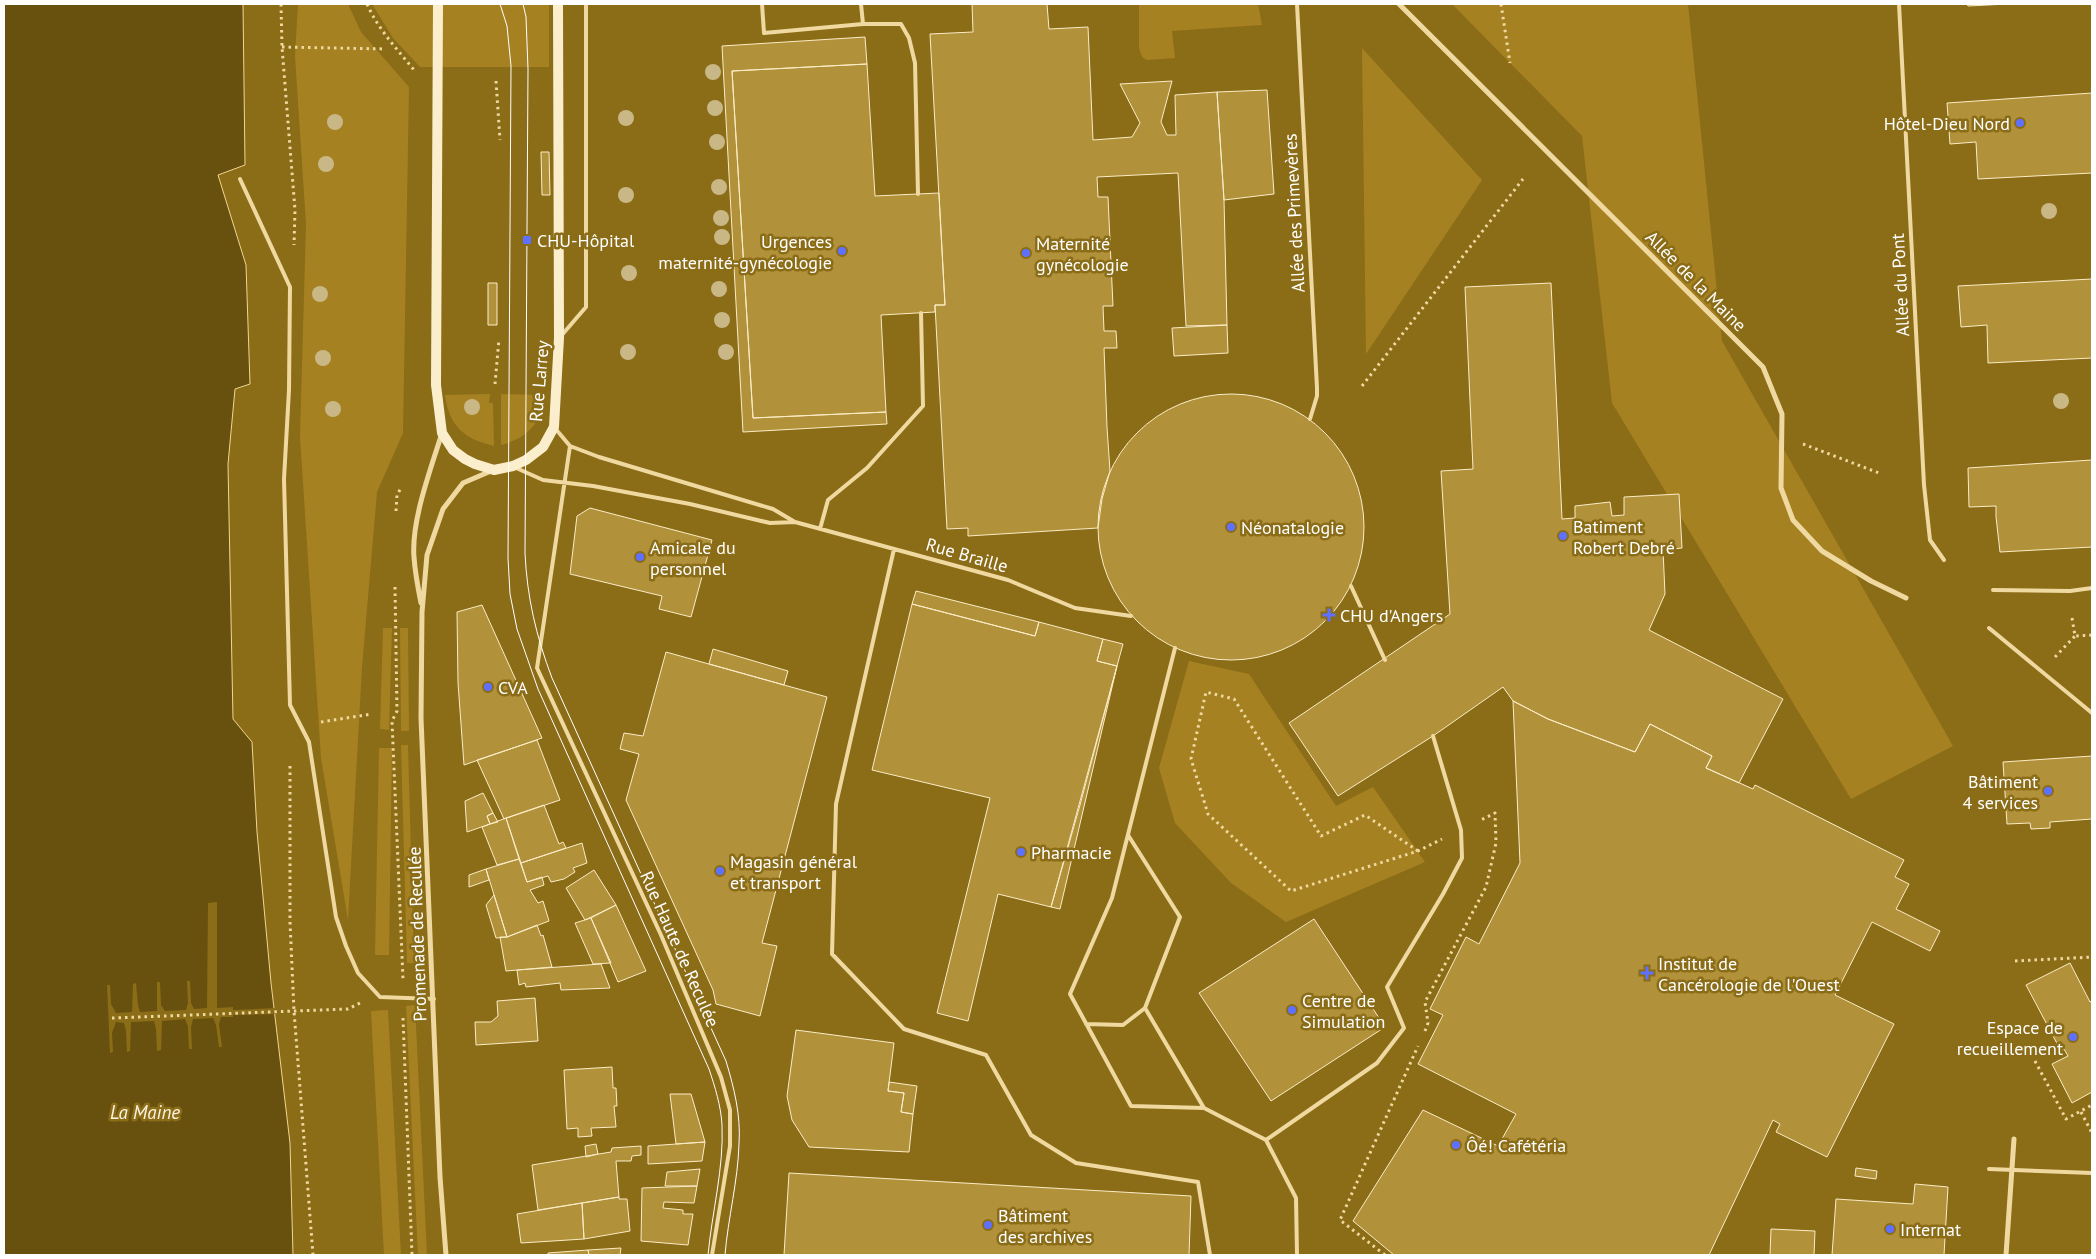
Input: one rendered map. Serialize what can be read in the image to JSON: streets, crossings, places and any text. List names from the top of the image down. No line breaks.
{"streets":{"street":["Allée de la Maine","Rue Larrey","Promenade de Reculée"],"lane":["Allée des Primevères","Allée du Pont","Rue Braille","Rue Haute de Reculée"]},"crossings":[["Rue Larrey","Rue Braille"],["Rue Larrey","Promenade de Reculée"],["Rue Braille","Rue Haute de Reculée"]],"water":["La Maine"],"places":{"other":["Hôtel-Dieu Nord","Urgences maternité-gynécologie","Maternité gynécologie","Néonatalogie","Batiment Robert Debré","Amicale du personnel","CVA","Bâtiment 4 services","Pharmacie","Magasin général et transport","Centre de Simulation","Espace de recueillement","Ôé! Cafétéria","Bâtiment des archives","Internat"],"transit":["CHU-Hôpital"],"health":["CHU d'Angers","Institut de Cancérologie de l'Ouest"]}}
